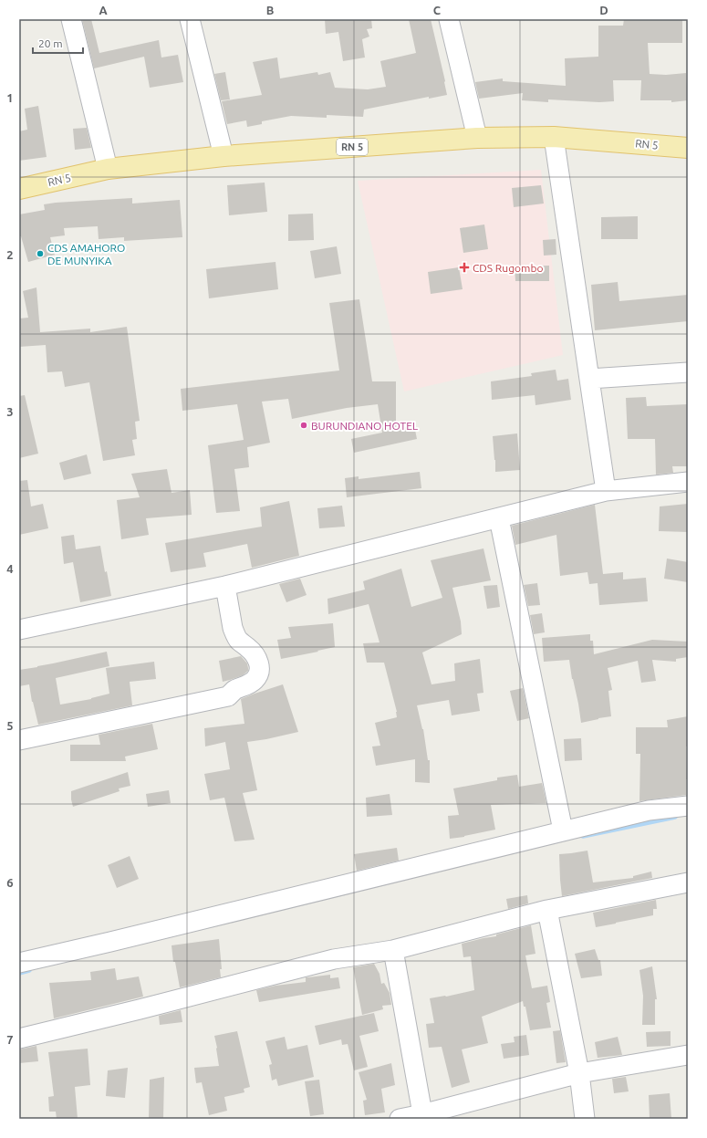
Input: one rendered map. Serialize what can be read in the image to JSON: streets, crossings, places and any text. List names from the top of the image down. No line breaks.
{"streets":{"main road":["RN 5"]},"places":{"other":["CDS AMAHORO DE MUNYIKA","BURUNDIANO HOTEL"],"health":["CDS Rugombo"]},"scale_bar":"20 m","grid":{"columns":["A","B","C","D"],"rows":["1","2","3","4","5","6","7"]}}
